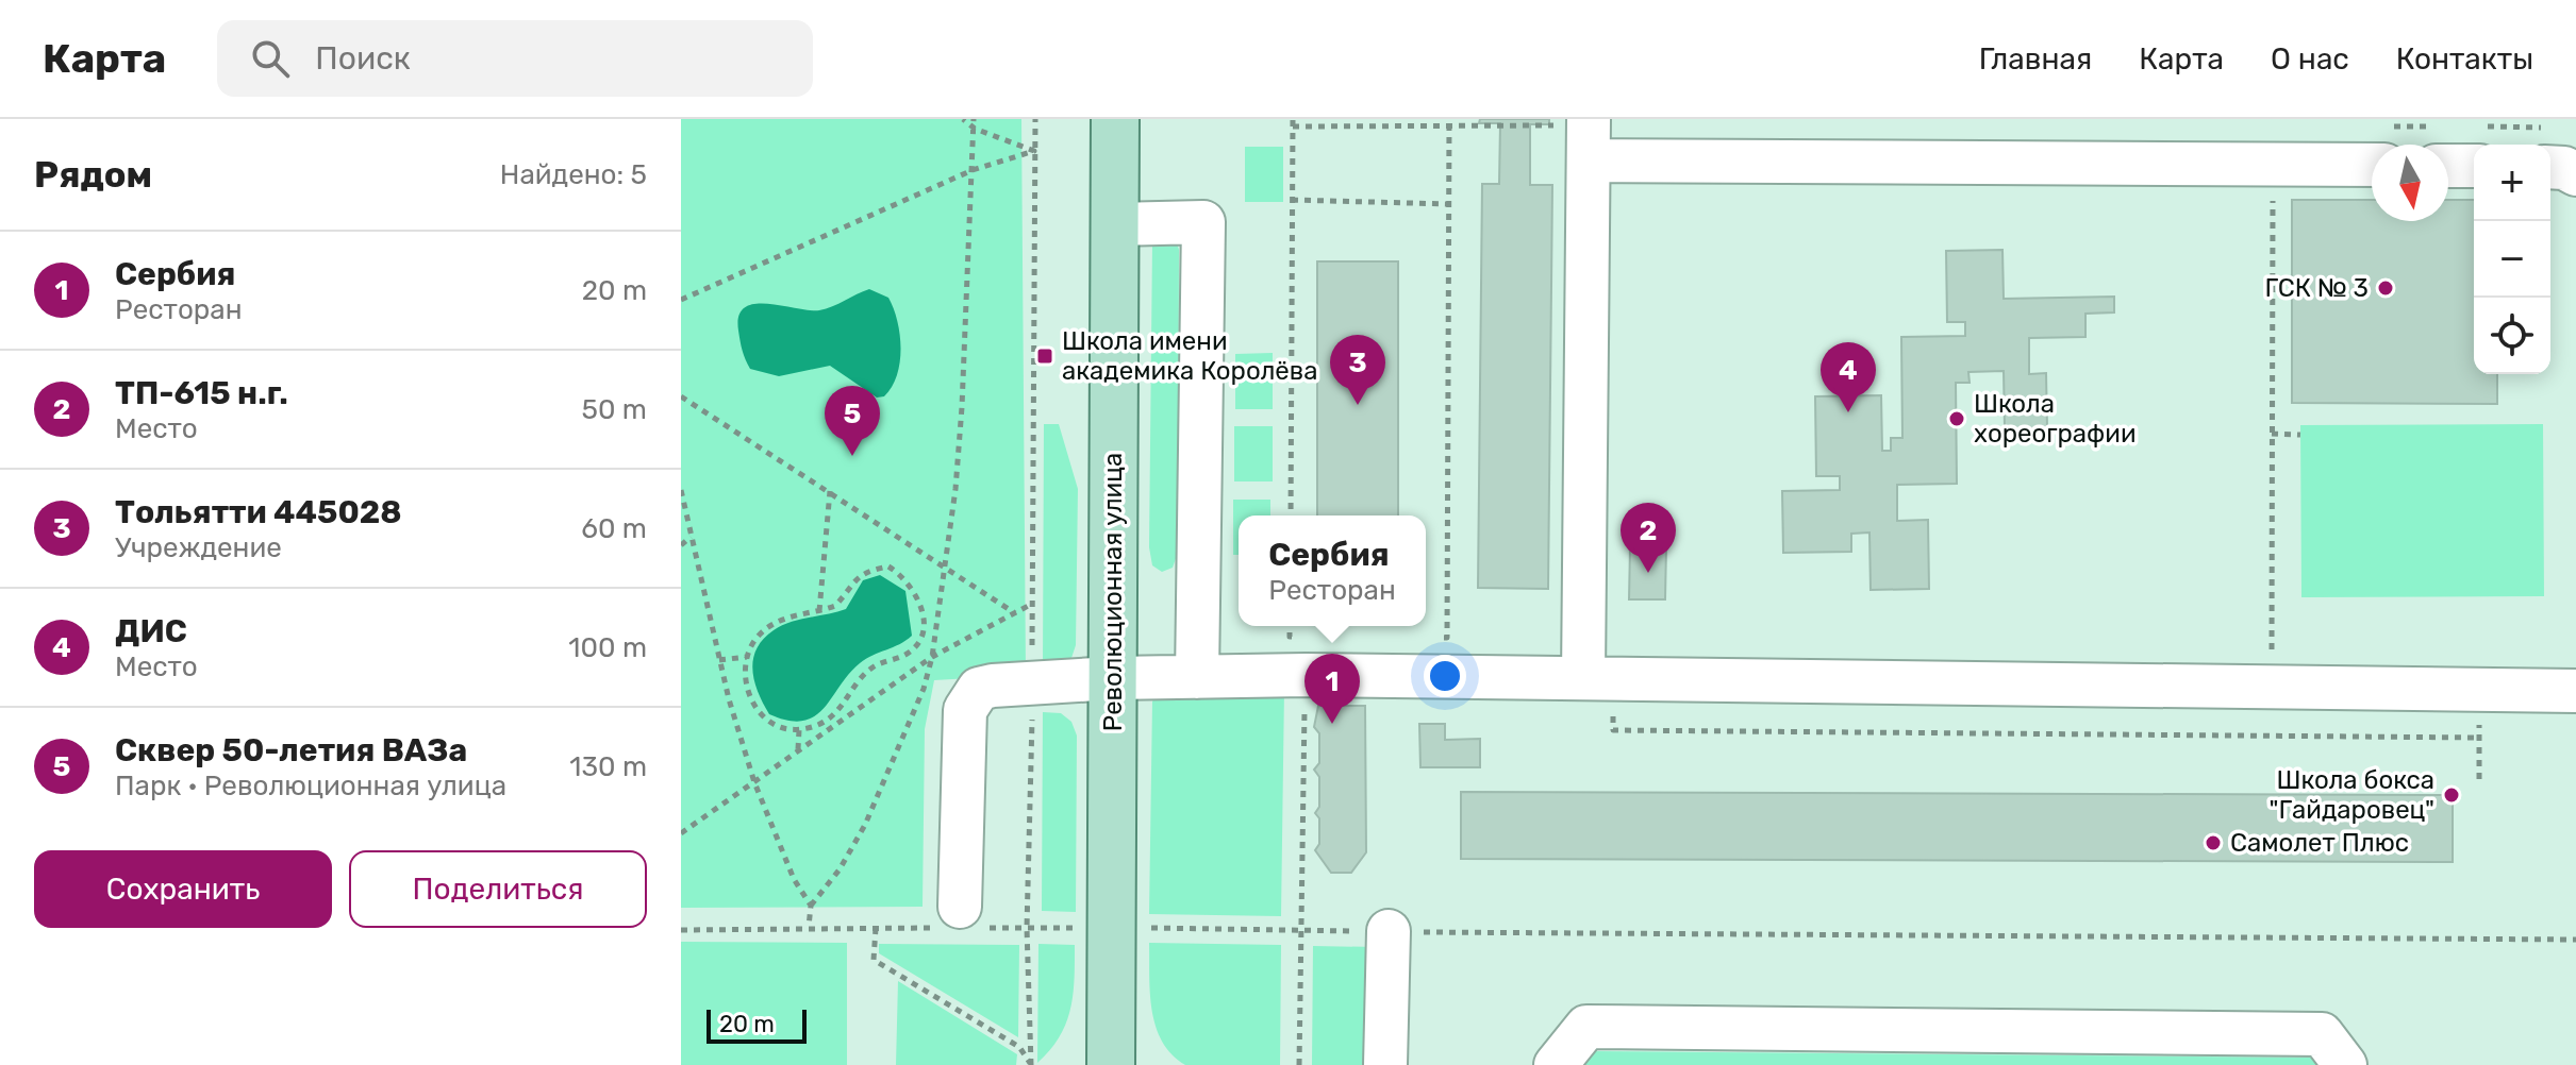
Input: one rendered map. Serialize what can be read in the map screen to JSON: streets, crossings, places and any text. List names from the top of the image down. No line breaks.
{"streets":{"main road":["Революционная улица"]},"places":{"other":["ГСК № 3","Школа хореографии","Школа бокса \"Гайдаровец\"","Самолет Плюс"],"transit":["Школа имени академика Королёва"]},"scale_bar":"20 m","north":"bottom","page":{"header":"Карта","search":"Поиск","nav":["Главная","Карта","О нас","Контакты"],"heading":["Рядом","Найдено: 5"],"map_buttons":["+","−"],"list":[{"mark":"1","name":"Сербия","note":"Ресторан","value":"20 m"},{"mark":"2","name":"ТП-615 н.г.","note":"Место","value":"50 m"},{"mark":"3","name":"Тольятти 445028","note":"Учреждение","value":"60 m"},{"mark":"4","name":"ДИС","note":"Место","value":"100 m"},{"mark":"5","name":"Сквер 50-летия ВАЗа","note":"Парк · Революционная улица","value":"130 m"}],"pins":["3","4","5","2","1"],"popup":["Сербия","Ресторан"],"buttons":["Сохранить","Поделиться"],"scale":"20 m"}}
